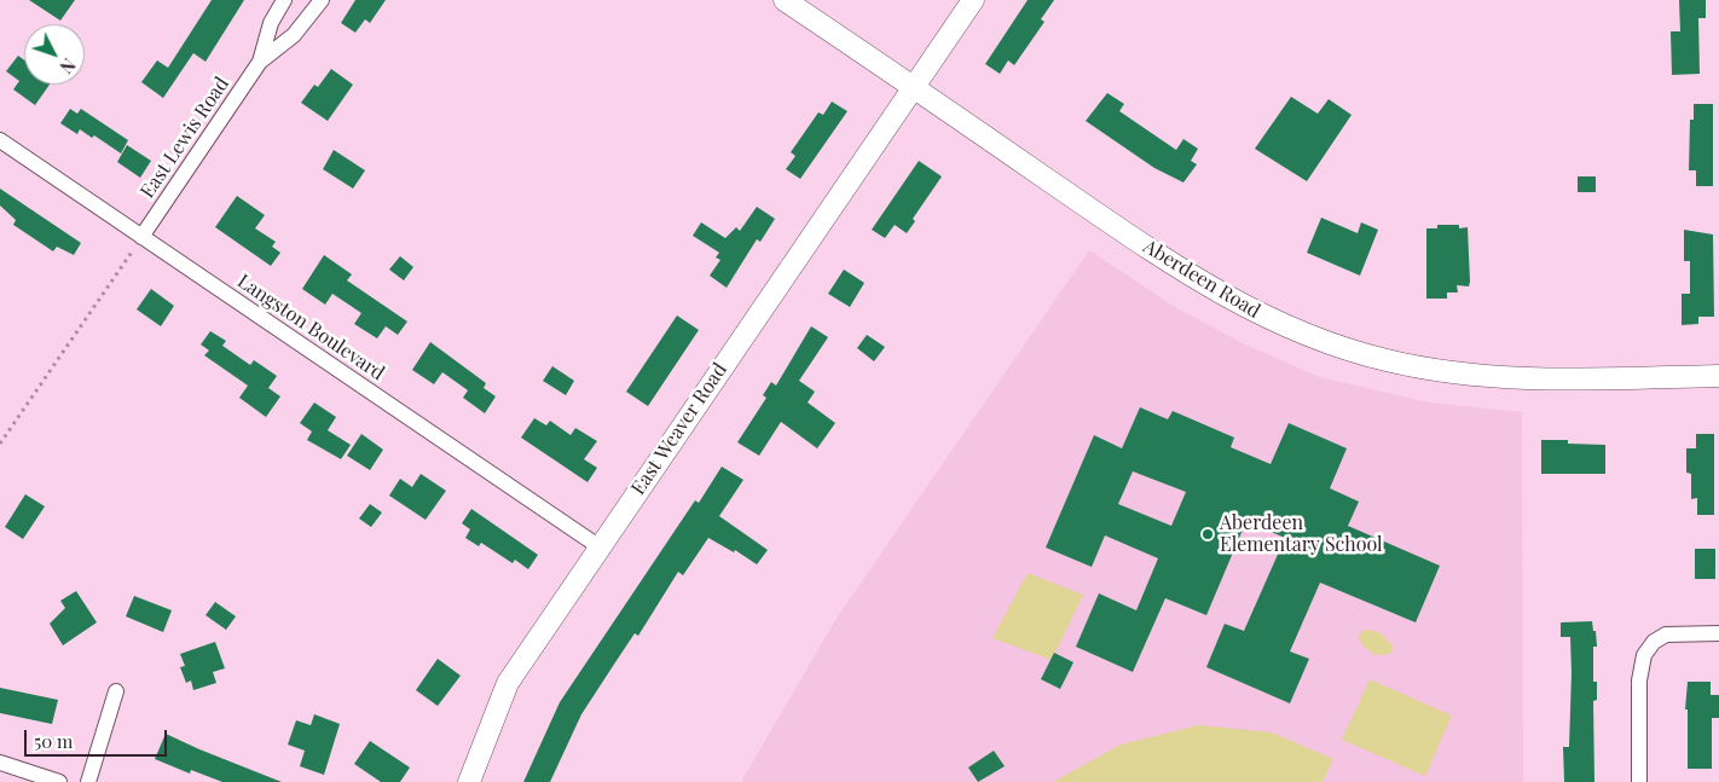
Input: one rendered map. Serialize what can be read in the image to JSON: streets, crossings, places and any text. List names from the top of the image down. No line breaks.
{"streets":{"main road":["Aberdeen Road","East Weaver Road"],"street":["East Lewis Road","Langston Boulevard"]},"crossings":[["East Lewis Road","Langston Boulevard"],["Aberdeen Road","East Weaver Road"],["Langston Boulevard","East Weaver Road"]],"places":["Aberdeen Elementary School"],"scale_bar":"50 m","north":"bottom right"}
